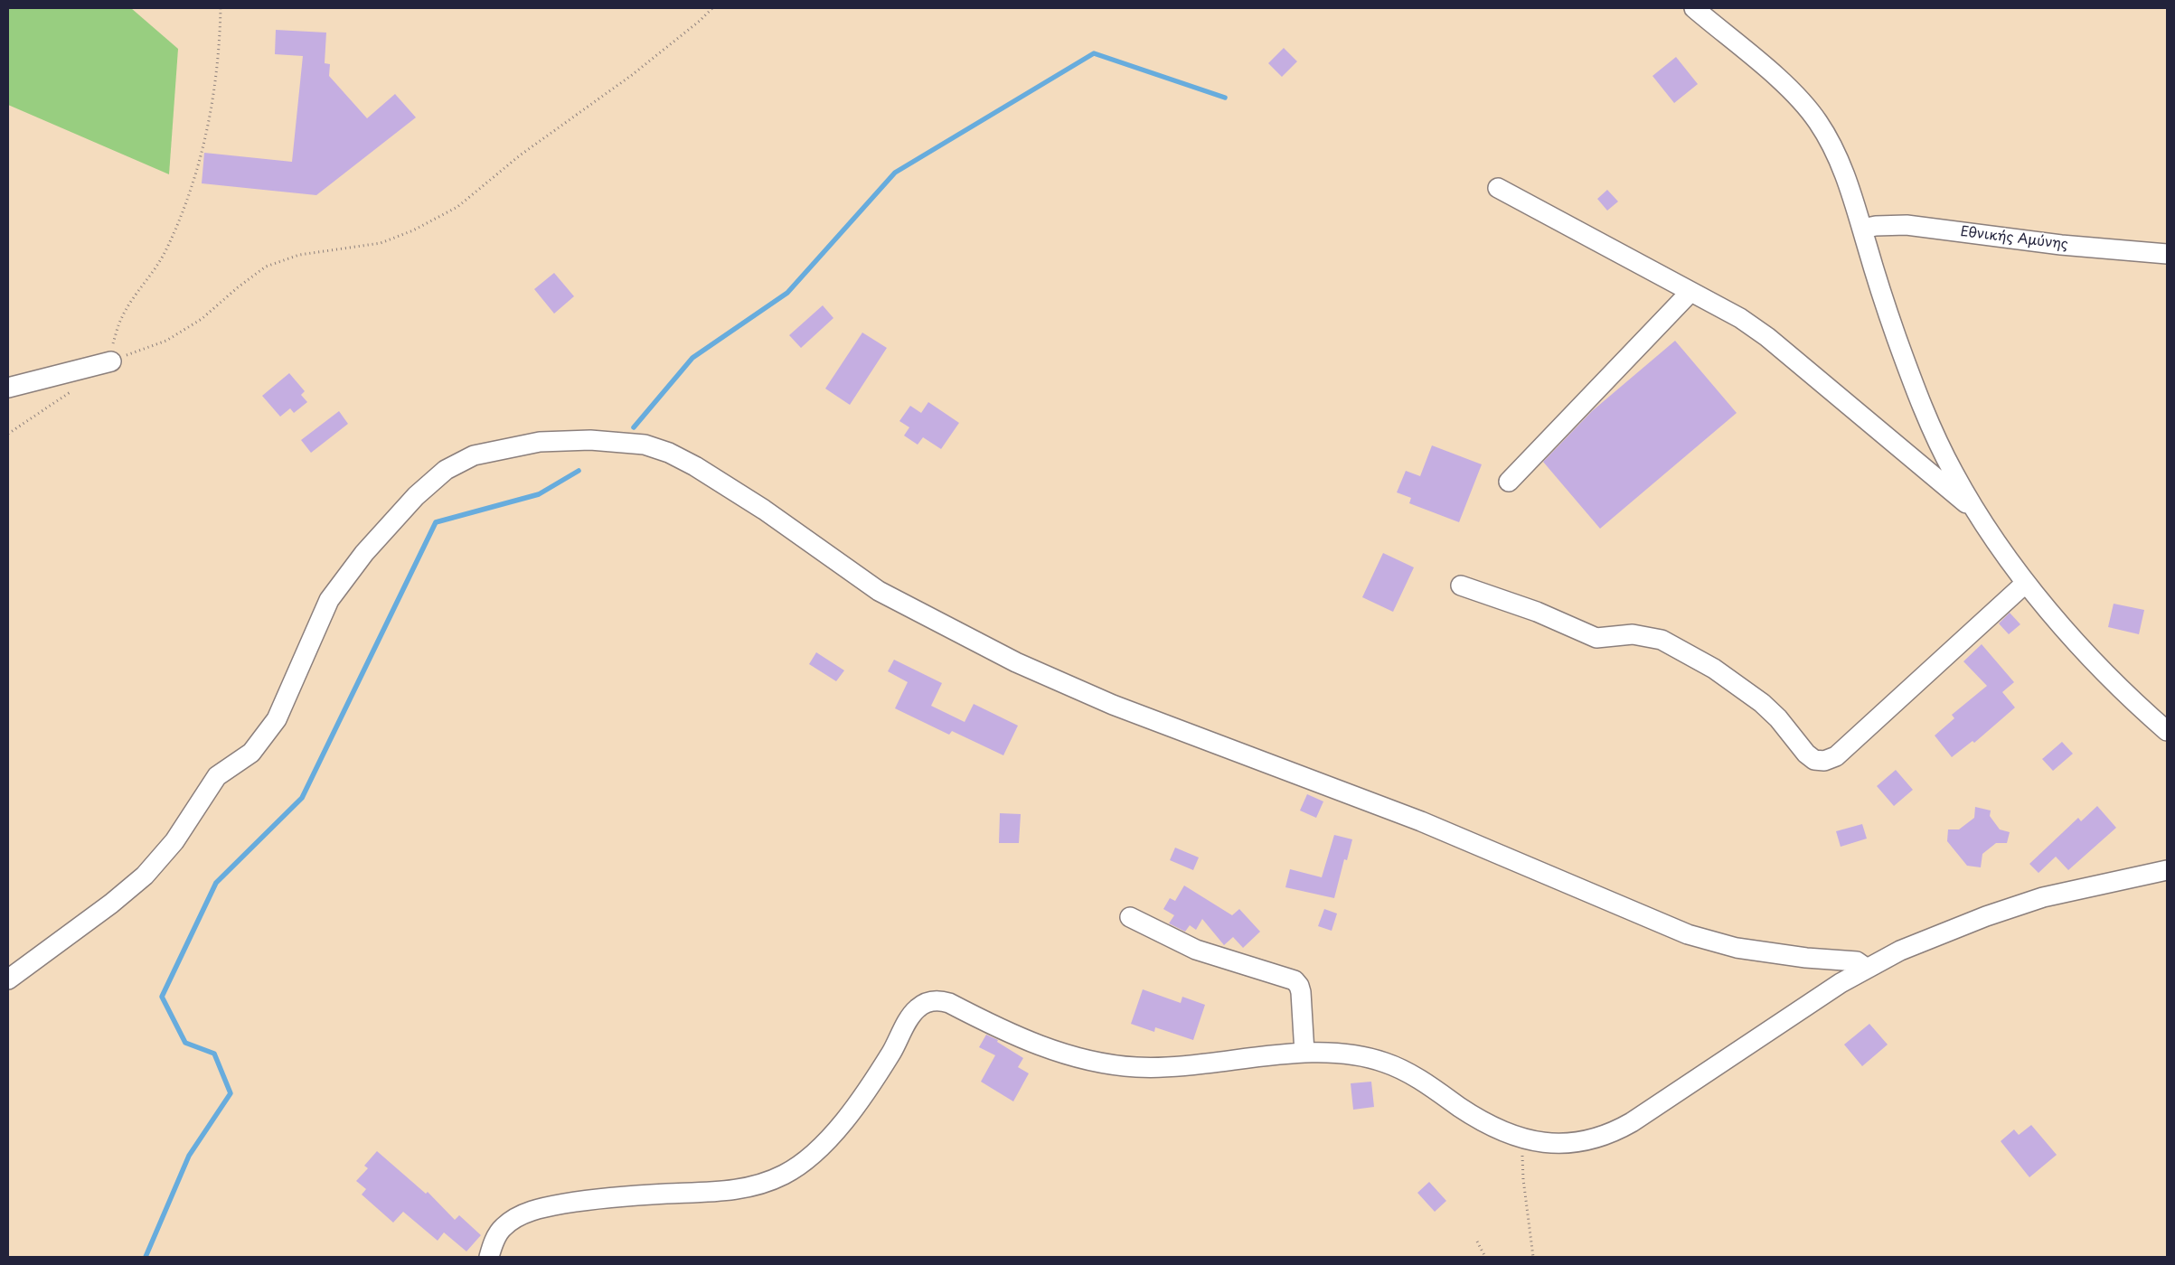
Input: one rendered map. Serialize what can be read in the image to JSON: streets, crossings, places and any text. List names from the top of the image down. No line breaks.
{"streets":{"street":["Εθνικής Αμύνης"]}}
